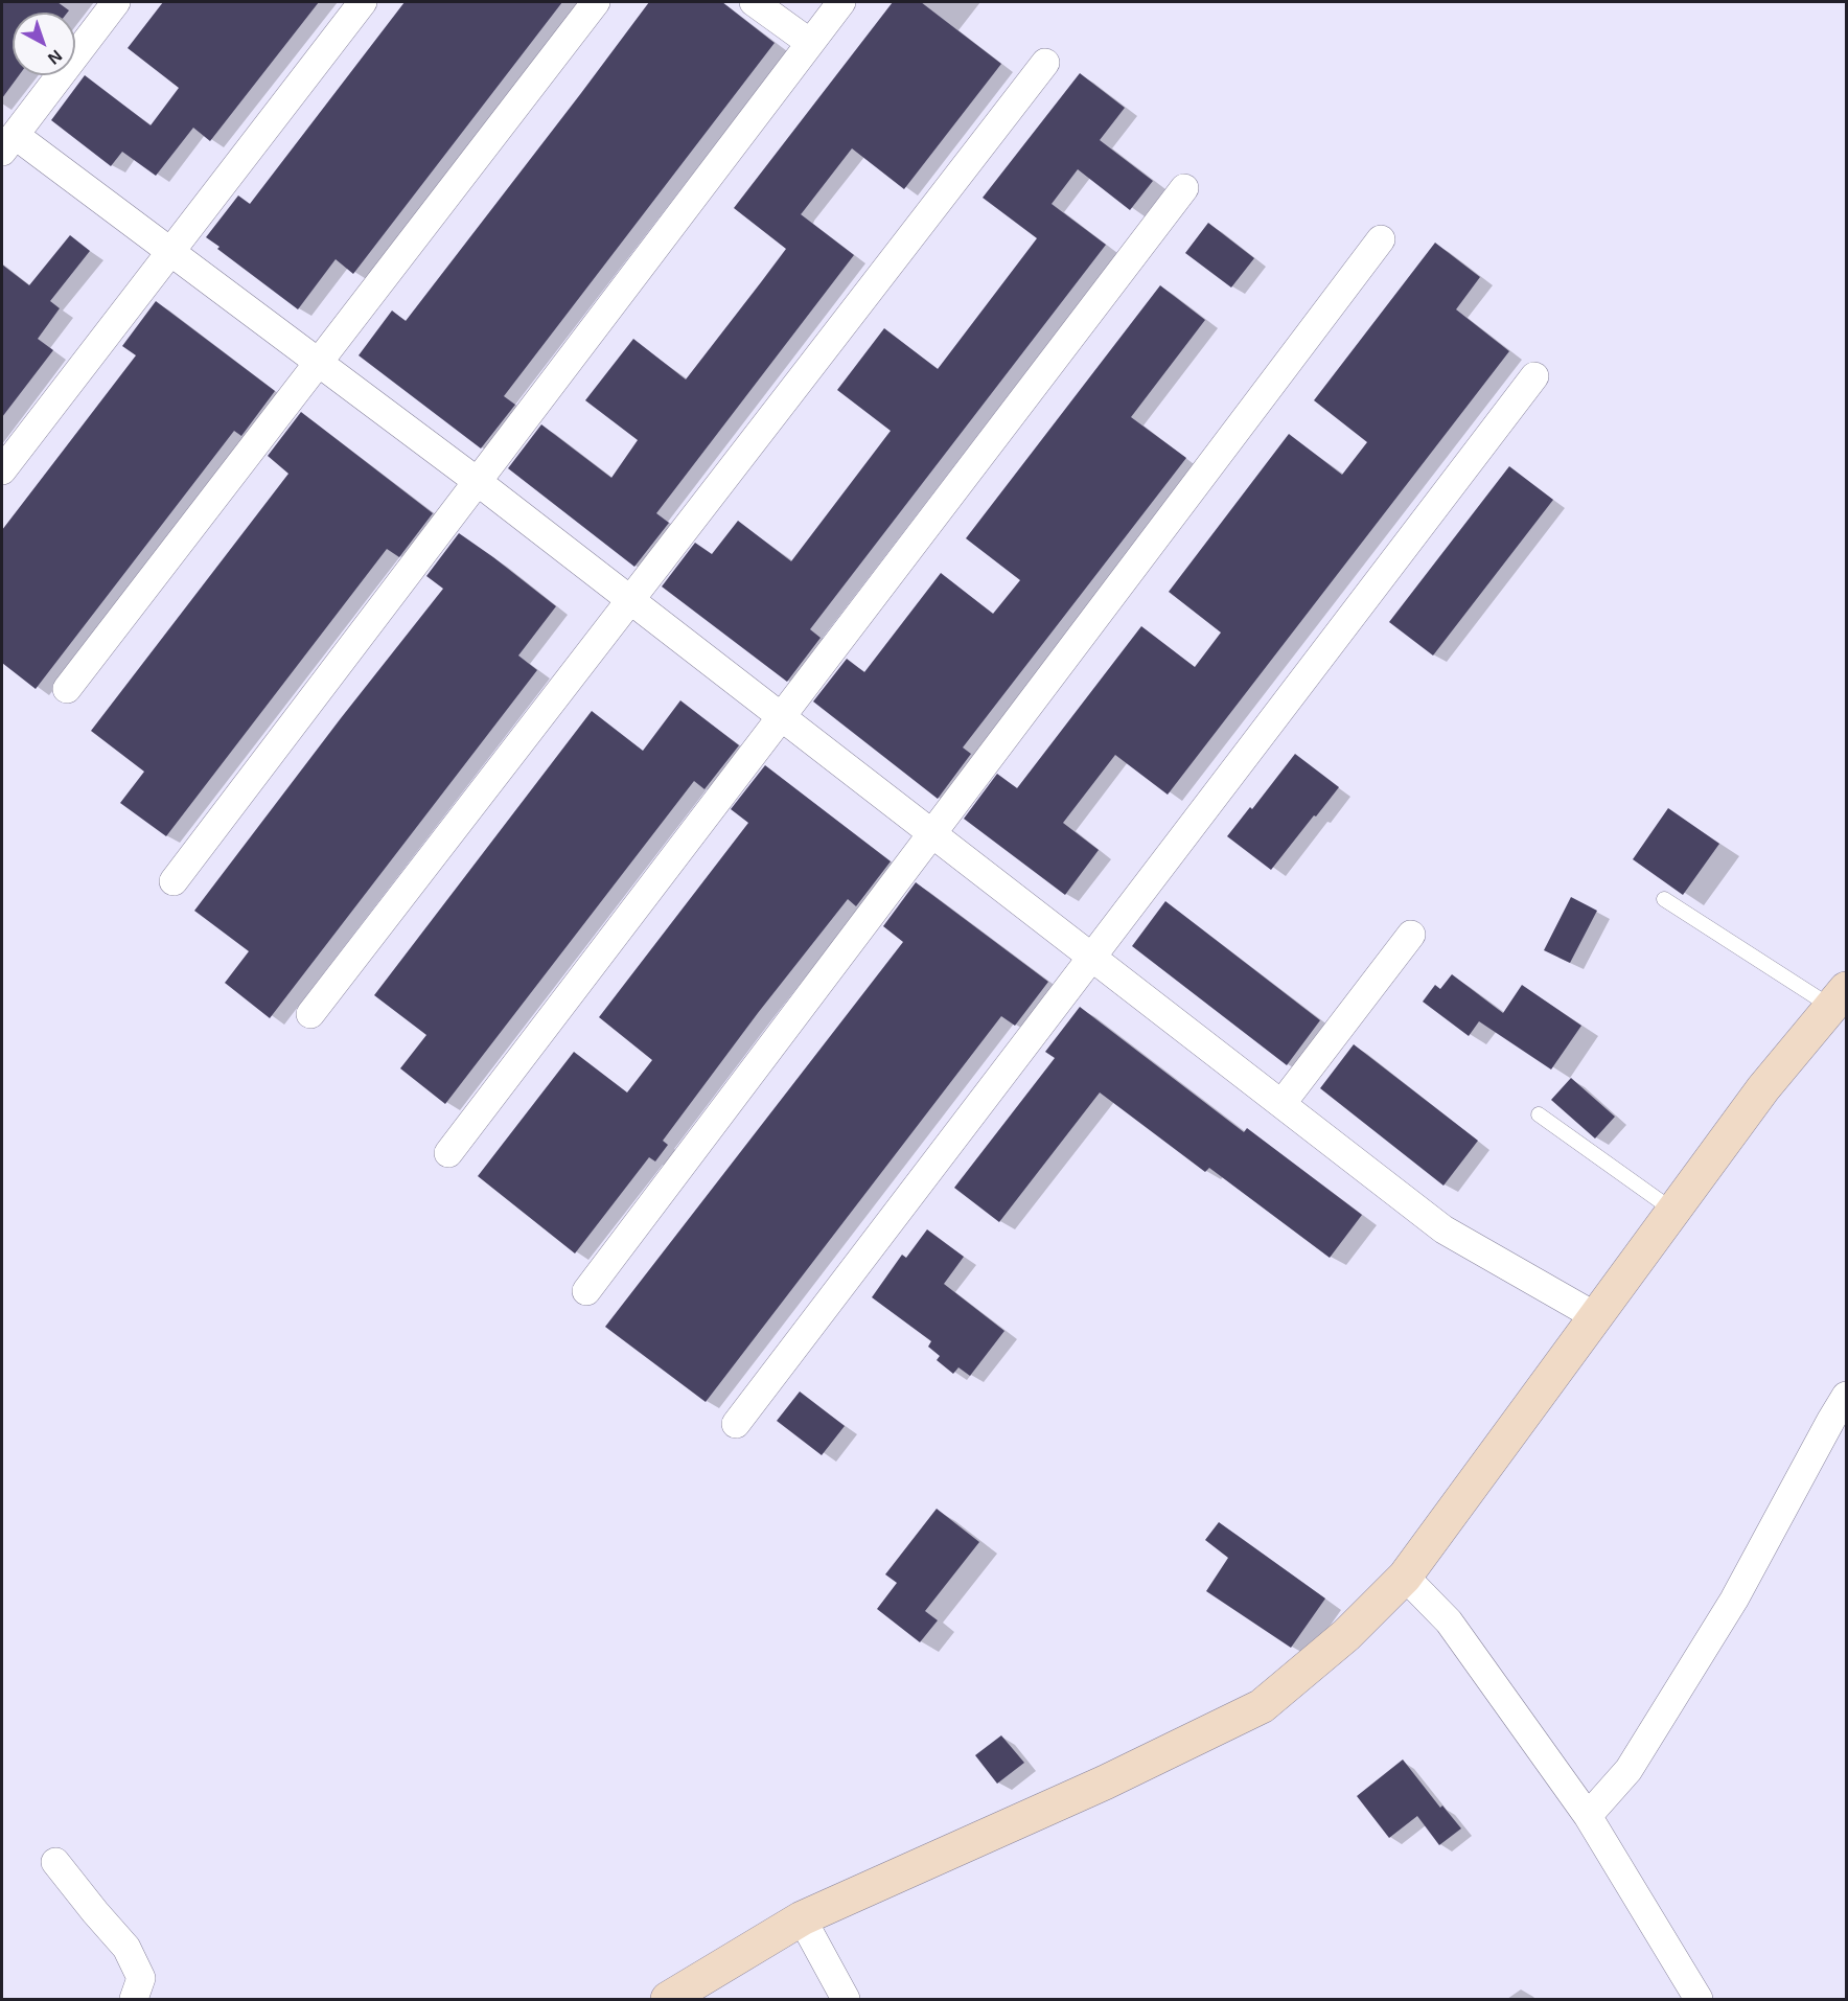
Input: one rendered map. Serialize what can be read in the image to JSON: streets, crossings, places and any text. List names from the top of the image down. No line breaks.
{"north":"bottom right"}
